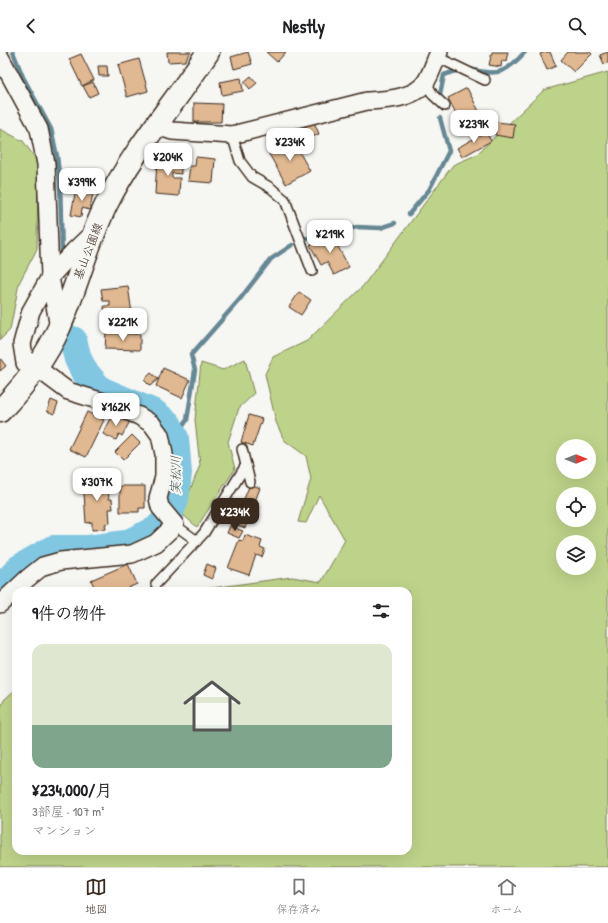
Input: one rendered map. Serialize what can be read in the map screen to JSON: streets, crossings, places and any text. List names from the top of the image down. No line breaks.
{"streets":{"main road":["基山公園線"]},"water":["実松川"],"north":"right","page":{"header":"Nestly","price":["¥239K","¥234K","¥204K","¥399K","¥219K","¥221K","¥162K","¥307K","¥234K"],"heading":"9件の物件","list":[{"name":"¥234,000/月","note":"3部屋 · 107 m² · マンション"}],"tabs":["地図","保存済み","ホーム"]}}
